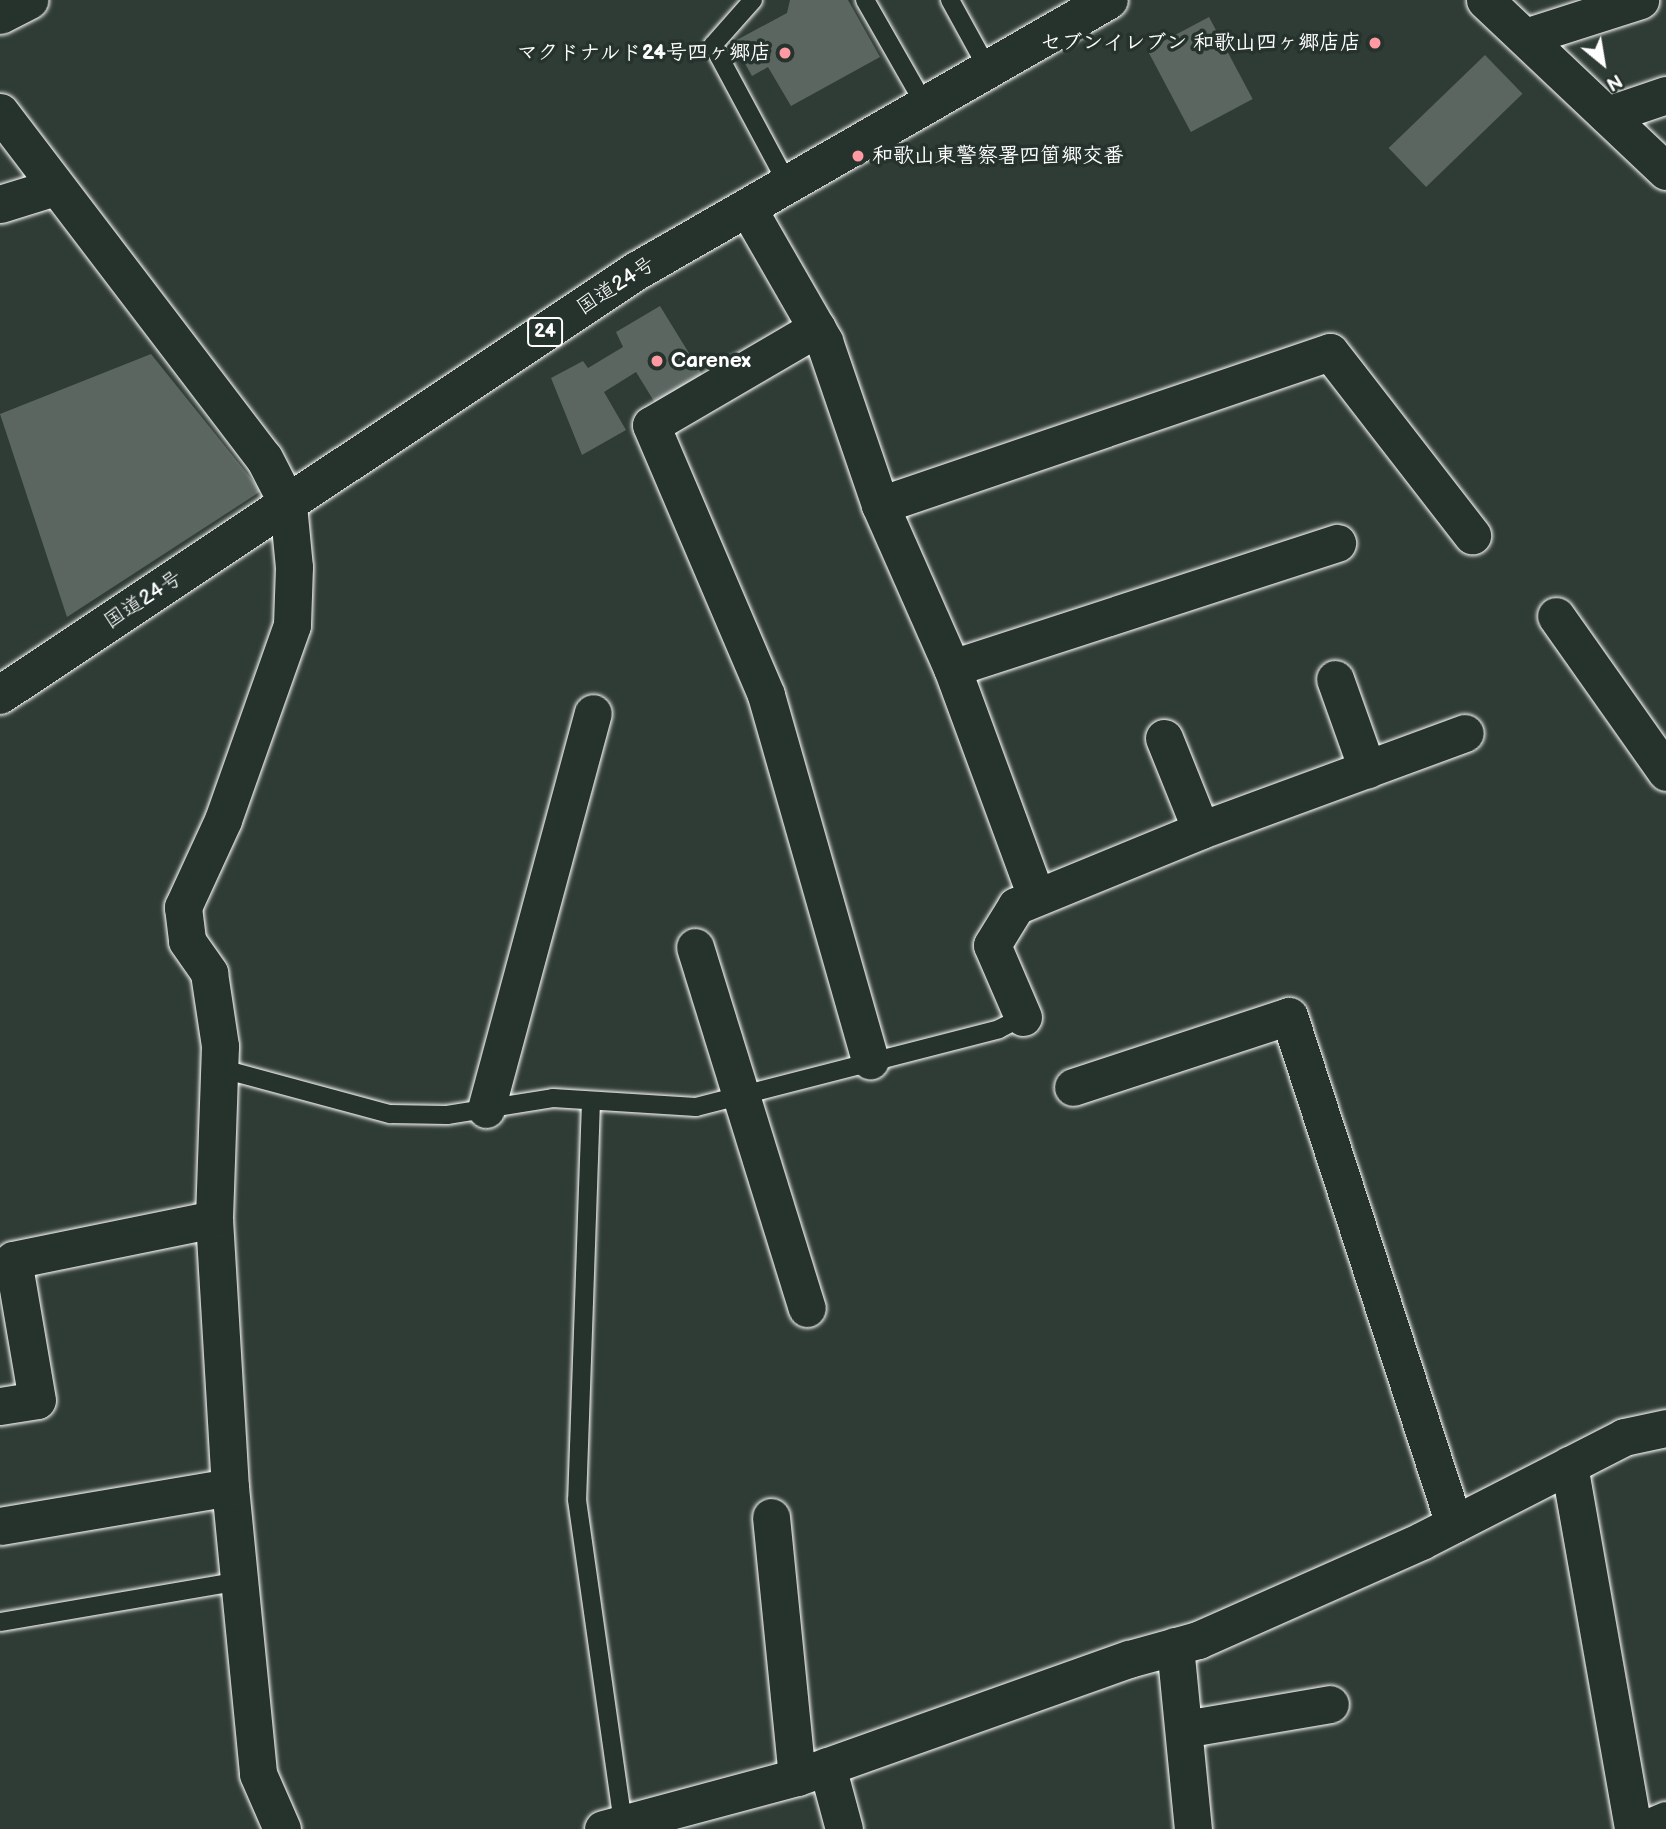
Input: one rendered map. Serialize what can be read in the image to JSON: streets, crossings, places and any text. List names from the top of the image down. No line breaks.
{"streets":{"highway":["国道24号","24"]},"places":["セブンイレブン 和歌山四ヶ郷店店","マクドナルド24号四ヶ郷店","和歌山東警察署四箇郷交番","Carenex"],"north":"bottom right"}
